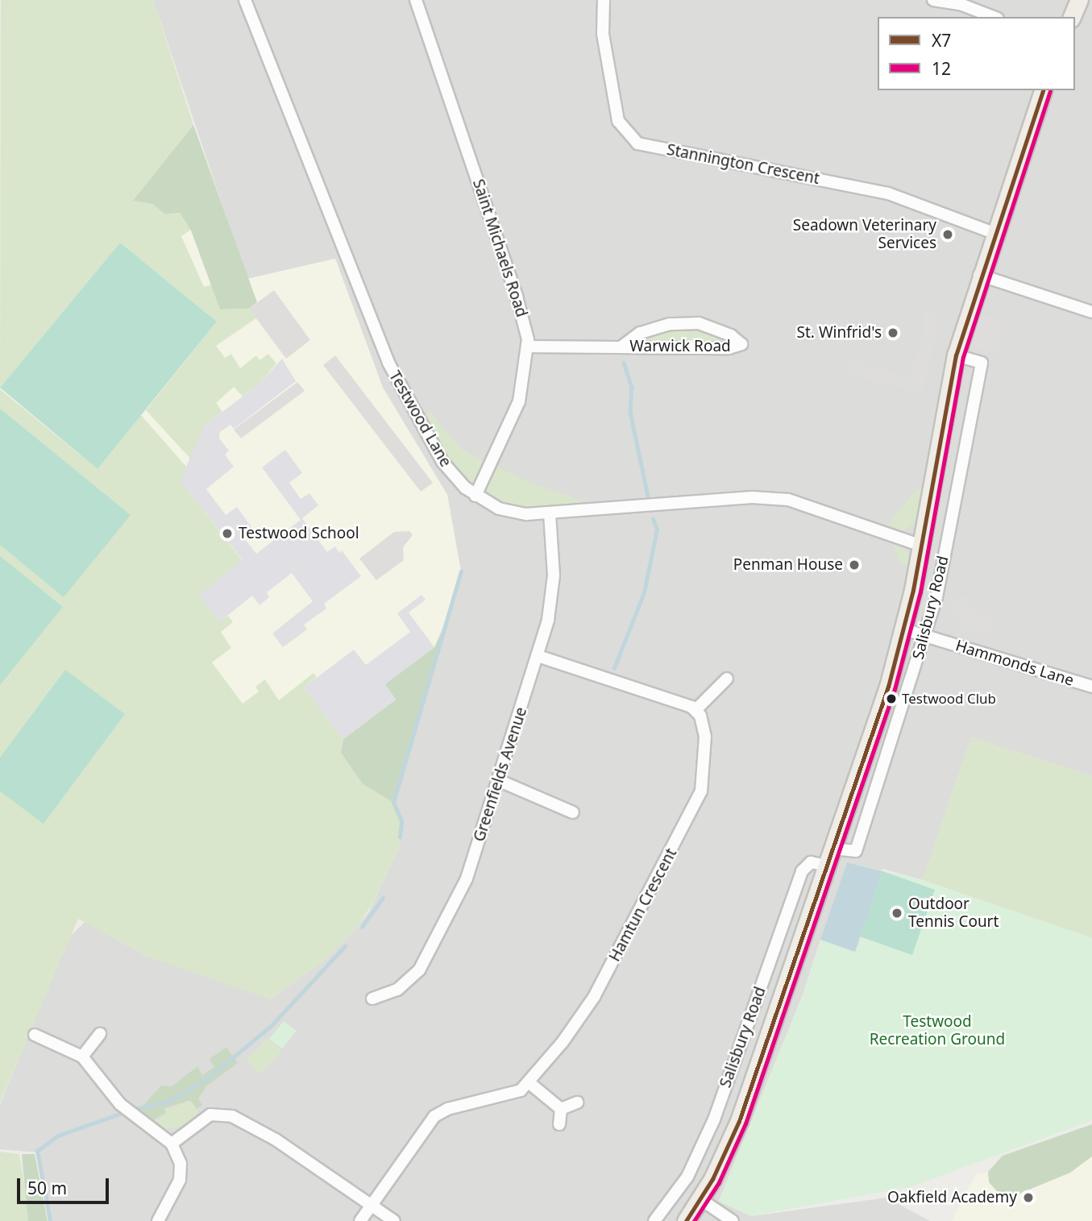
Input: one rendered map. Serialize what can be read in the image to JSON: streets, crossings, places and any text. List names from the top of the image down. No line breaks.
{"streets":{"main road":["Salisbury Road"],"street":["Stannington Crescent","Saint Michaels Road","Warwick Road","Testwood Lane","Hammonds Lane","Greenfields Avenue","Hamtun Crescent"]},"crossings":[["Stannington Crescent","Salisbury Road"],["Saint Michaels Road","Warwick Road"],["Saint Michaels Road","Testwood Lane"],["Testwood Lane","Salisbury Road"],["Testwood Lane","Greenfields Avenue"],["Salisbury Road","Hammonds Lane"]],"parks":["Testwood Recreation Ground"],"places":["Seadown Veterinary Services","St. Winfrid's","Testwood School","Penman House","Testwood Club","Outdoor Tennis Court","Oakfield Academy"],"lines":["transit line X7","transit line 12"],"legend":["X7","12"],"scale_bar":"50 m"}
